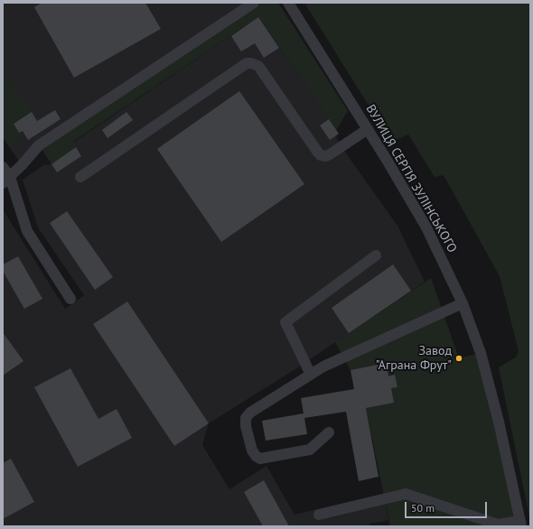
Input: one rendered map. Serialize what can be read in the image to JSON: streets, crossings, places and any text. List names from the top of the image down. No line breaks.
{"streets":{"street":["ВУЛИЦЯ СЕРГІЯ ЗУЛІНСЬКОГО"]},"places":["Завод \"Аграна Фрут\""],"scale_bar":"50 m"}
